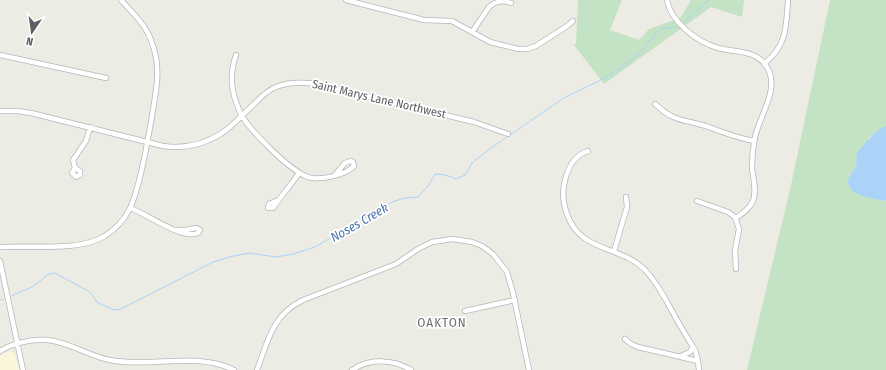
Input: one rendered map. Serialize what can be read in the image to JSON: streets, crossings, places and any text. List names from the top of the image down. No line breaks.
{"streets":{"street":["Saint Marys Lane Northwest"]},"districts":["OAKTON"],"water":["Noses Creek"],"north":"bottom"}
